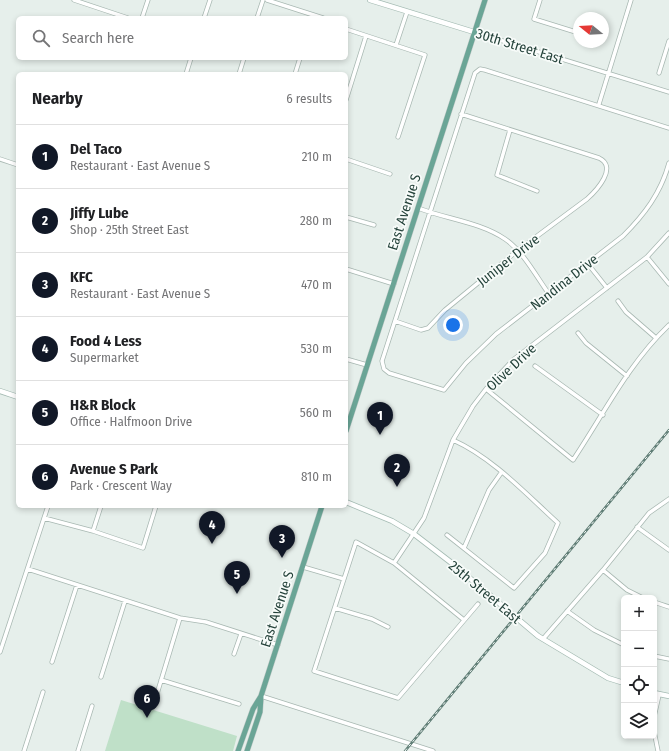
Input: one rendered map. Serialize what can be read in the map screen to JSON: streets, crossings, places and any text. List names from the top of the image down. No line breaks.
{"streets":{"main road":["30th Street East","East Avenue S","25th Street East"],"street":["Juniper Drive","Nandina Drive","Olive Drive"]},"crossings":[["30th Street East","East Avenue S"],["East Avenue S","Juniper Drive"],["East Avenue S","Nandina Drive"],["Olive Drive","25th Street East"]],"north":"left","page":{"search":"Search here","heading":["Nearby","6 results"],"list":[{"mark":"1","name":"Del Taco","note":"Restaurant · East Avenue S","value":"210 m"},{"mark":"2","name":"Jiffy Lube","note":"Shop · 25th Street East","value":"280 m"},{"mark":"3","name":"KFC","note":"Restaurant · East Avenue S","value":"470 m"},{"mark":"4","name":"Food 4 Less","note":"Supermarket","value":"530 m"},{"mark":"5","name":"H&R Block","note":"Office · Halfmoon Drive","value":"560 m"},{"mark":"6","name":"Avenue S Park","note":"Park · Crescent Way","value":"810 m"}],"pins":["1","2","4","3","5","6"],"map_buttons":["+","−"]}}
